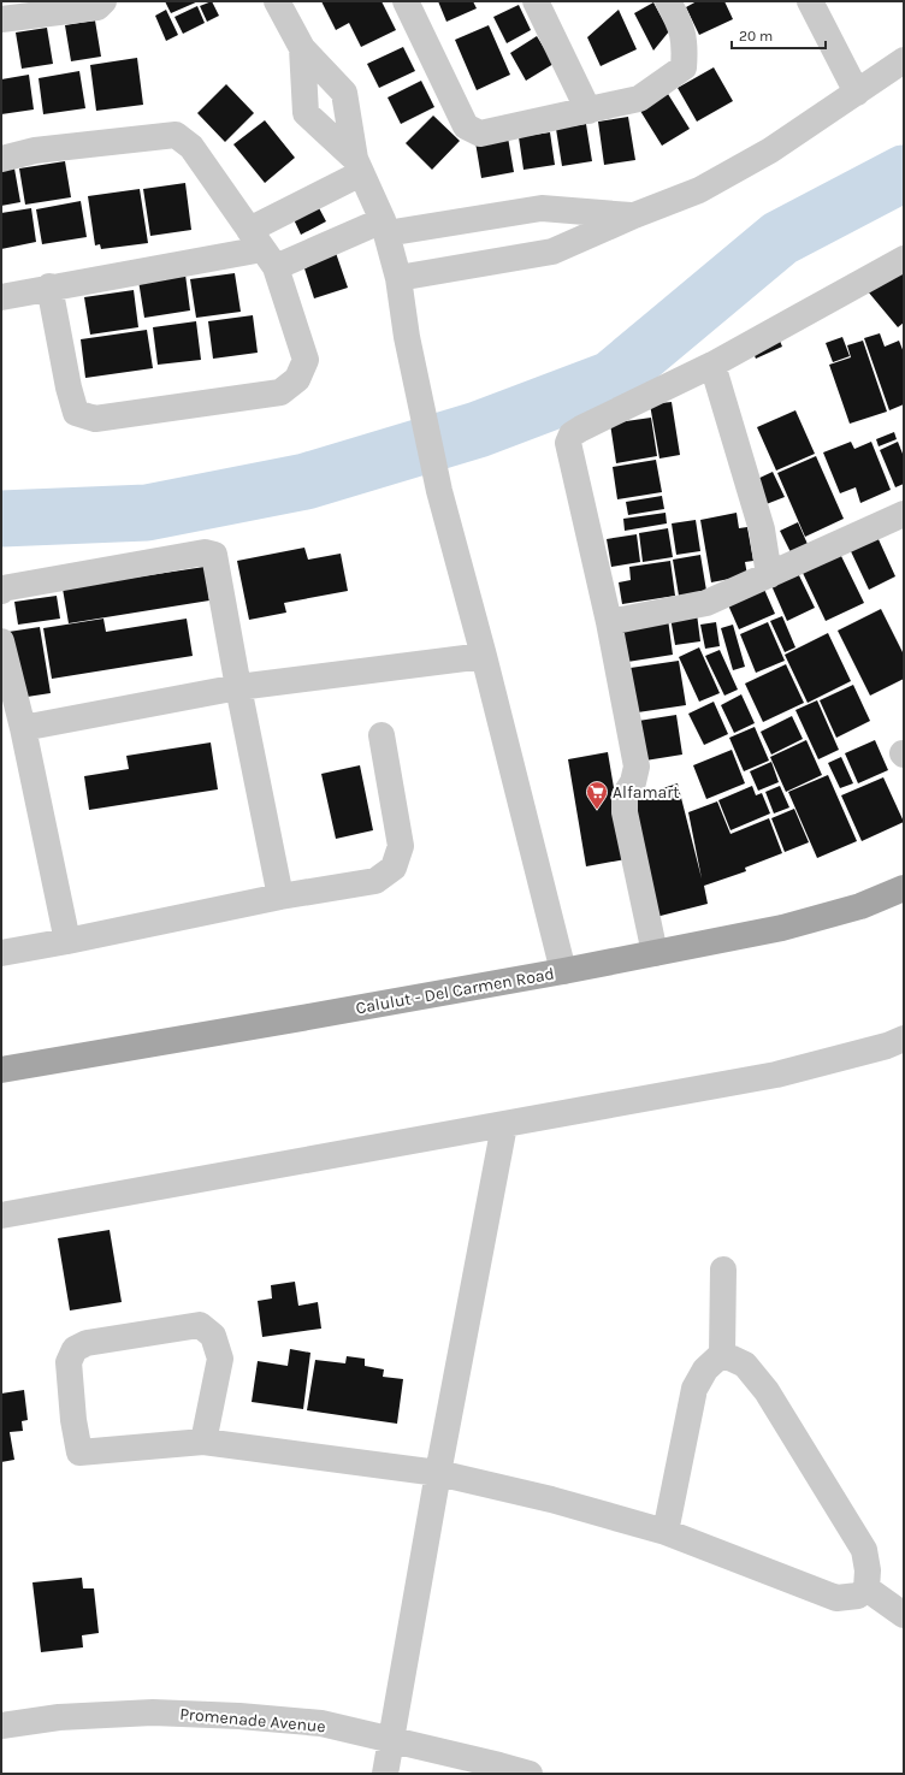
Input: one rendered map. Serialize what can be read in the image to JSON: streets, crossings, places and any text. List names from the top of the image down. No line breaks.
{"streets":{"main road":["Calulut - Del Carmen Road"],"street":["Promenade Avenue"]},"places":{"supermarket":["Alfamart"]},"scale_bar":"20 m"}
